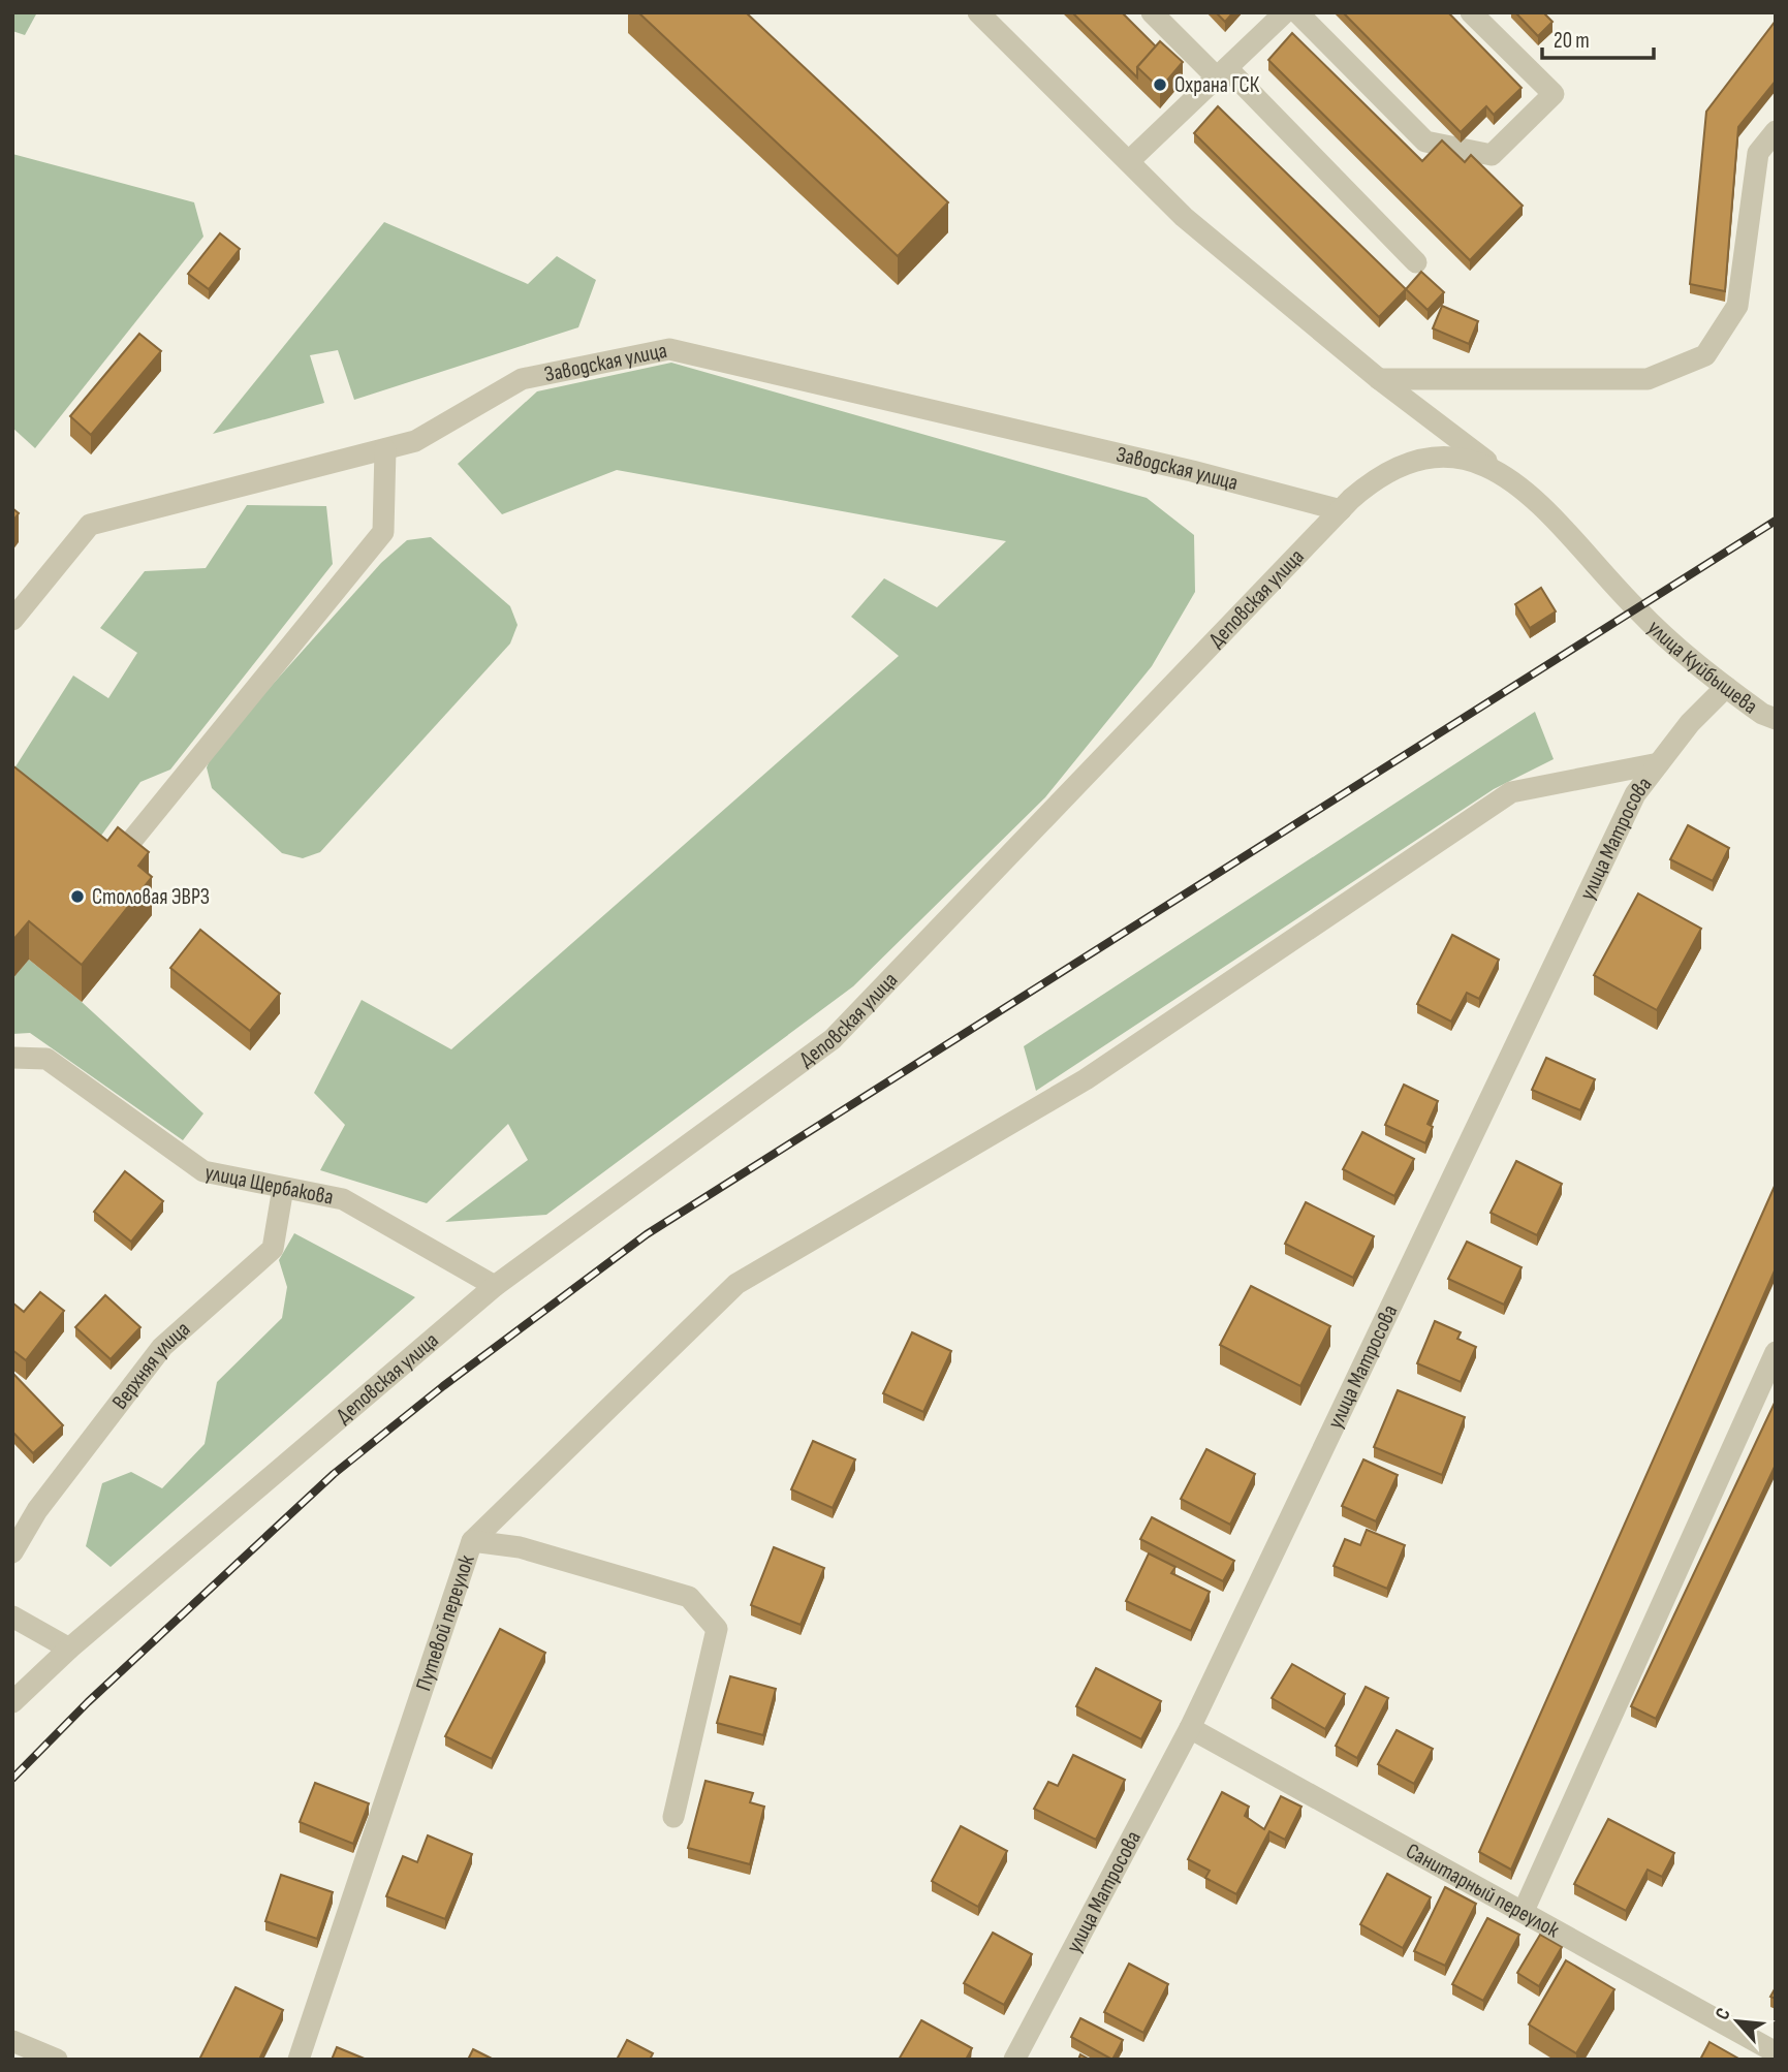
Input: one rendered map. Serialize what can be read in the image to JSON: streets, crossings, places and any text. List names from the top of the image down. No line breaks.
{"streets":{"street":["Заводская улица","Деповская улица","улица Куйбышева","улица Матросова","улица Щербакова","Верхняя улица","Путевой переулок","Санитарный переулок"]},"crossings":[["Заводская улица","Деповская улица"],["Деповская улица","улица Куйбышева"],["Деповская улица","улица Щербакова"],["улица Куйбышева","улица Матросова"],["улица Матросова","Санитарный переулок"],["улица Щербакова","Верхняя улица"]],"places":["Охрана ГСК","Столовая ЭВРЗ"],"scale_bar":"20 m","north":"top left"}
